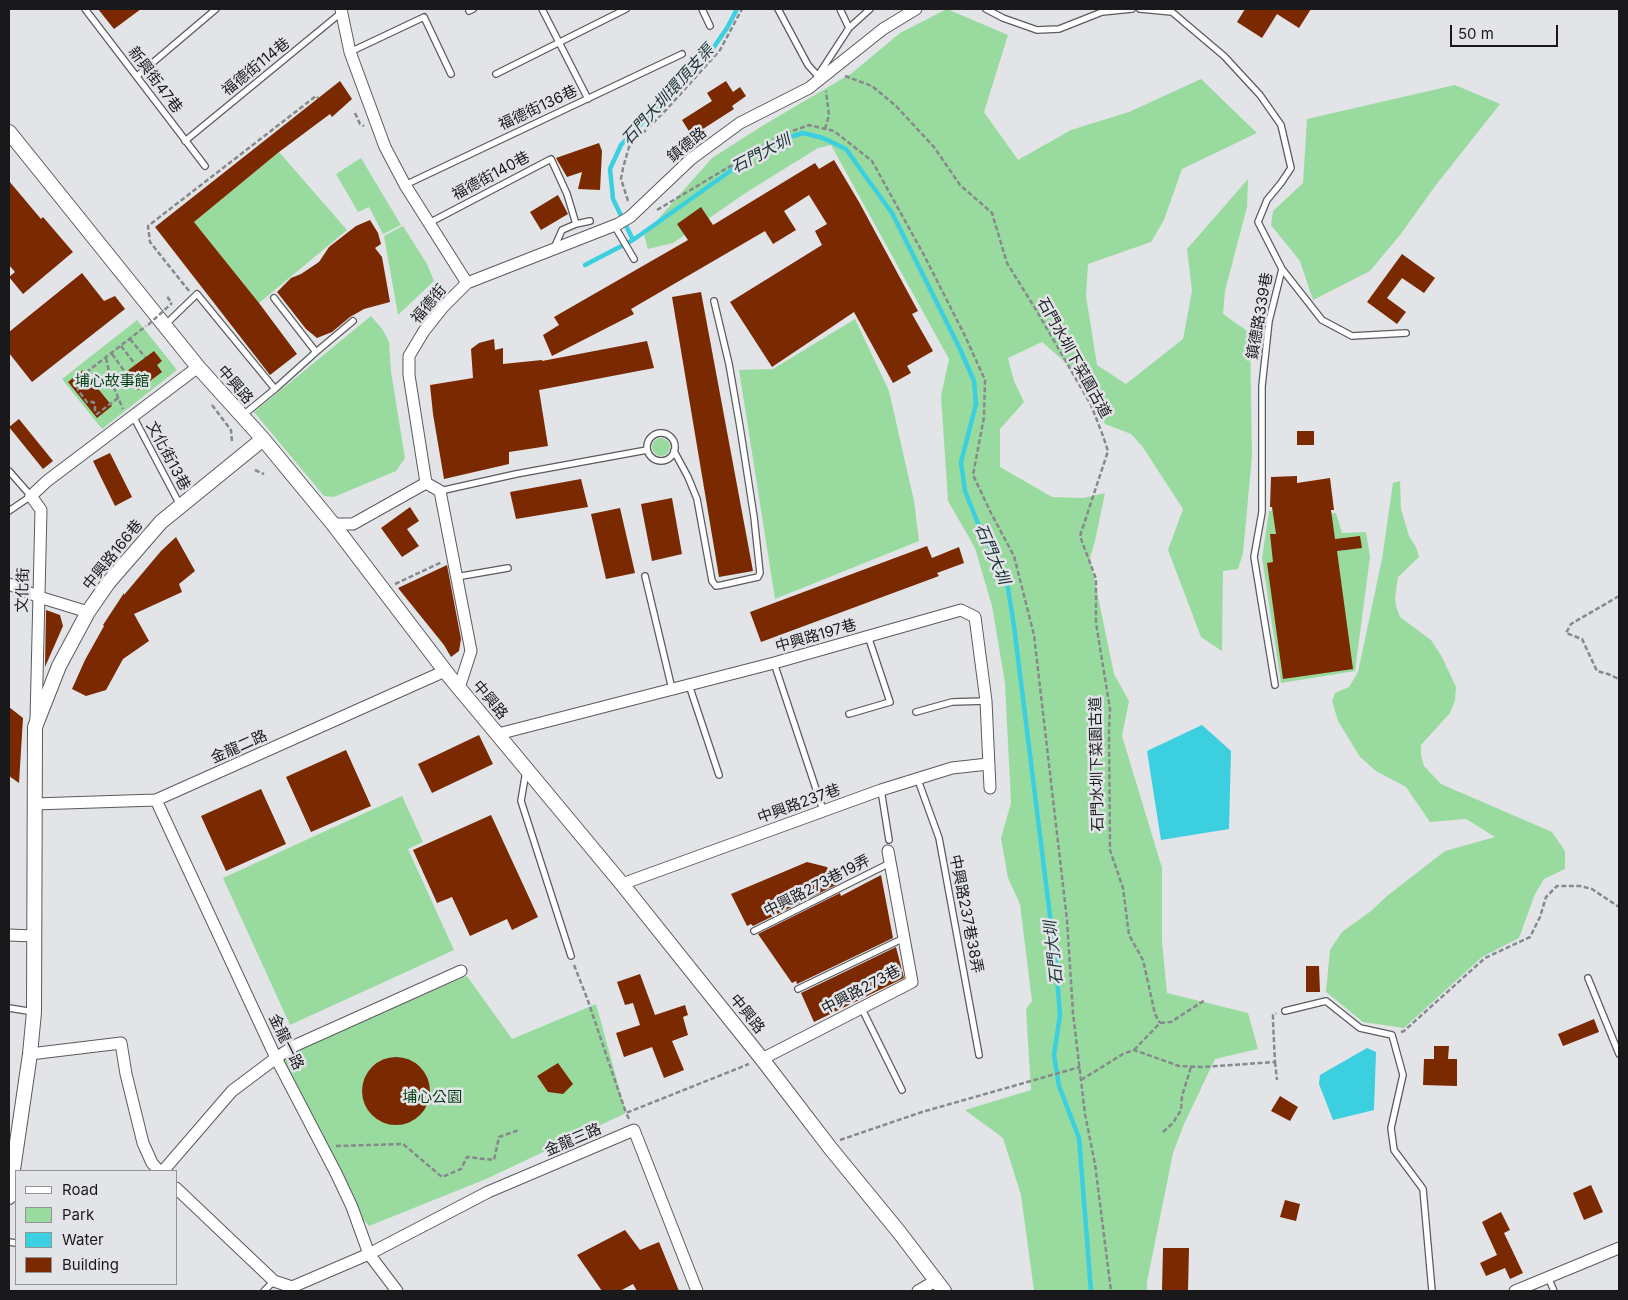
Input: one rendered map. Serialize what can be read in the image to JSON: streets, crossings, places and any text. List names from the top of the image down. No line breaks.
{"streets":{"street":["鎮德路","福德街","中興路","中興路166巷","文化街","中興路197巷","金龍二路","中興路237巷","中興路273巷","金龍一路","金龍三路"],"lane":["福德街114巷","新興街47巷","福德街136巷","福德街140巷","鎮德路339巷","文化街13巷","中興路273巷19弄","中興路237巷38弄"],"path":["石門水圳下菜園古道"]},"crossings":[["福德街114巷","新興街47巷"],["福德街114巷","福德街"],["福德街136巷","福德街"],["鎮德路","福德街"],["鎮德路","石門水圳下菜園古道"],["福德街140巷","福德街"],["中興路","中興路166巷"],["中興路","中興路197巷"],["中興路","金龍二路"],["中興路","中興路237巷"],["中興路","中興路273巷"],["文化街13巷","中興路166巷"],["中興路166巷","文化街"],["文化街","金龍二路"],["中興路197巷","中興路237巷"],["金龍二路","金龍一路"],["中興路237巷","中興路237巷38弄"],["中興路273巷19弄","中興路273巷"],["金龍一路","金龍三路"]],"water":["石門大圳環頂支渠","石門大圳"],"parks":["埔心故事館","埔心公園"],"legend":["Road","Park","Water","Building"],"scale_bar":"50 m"}
